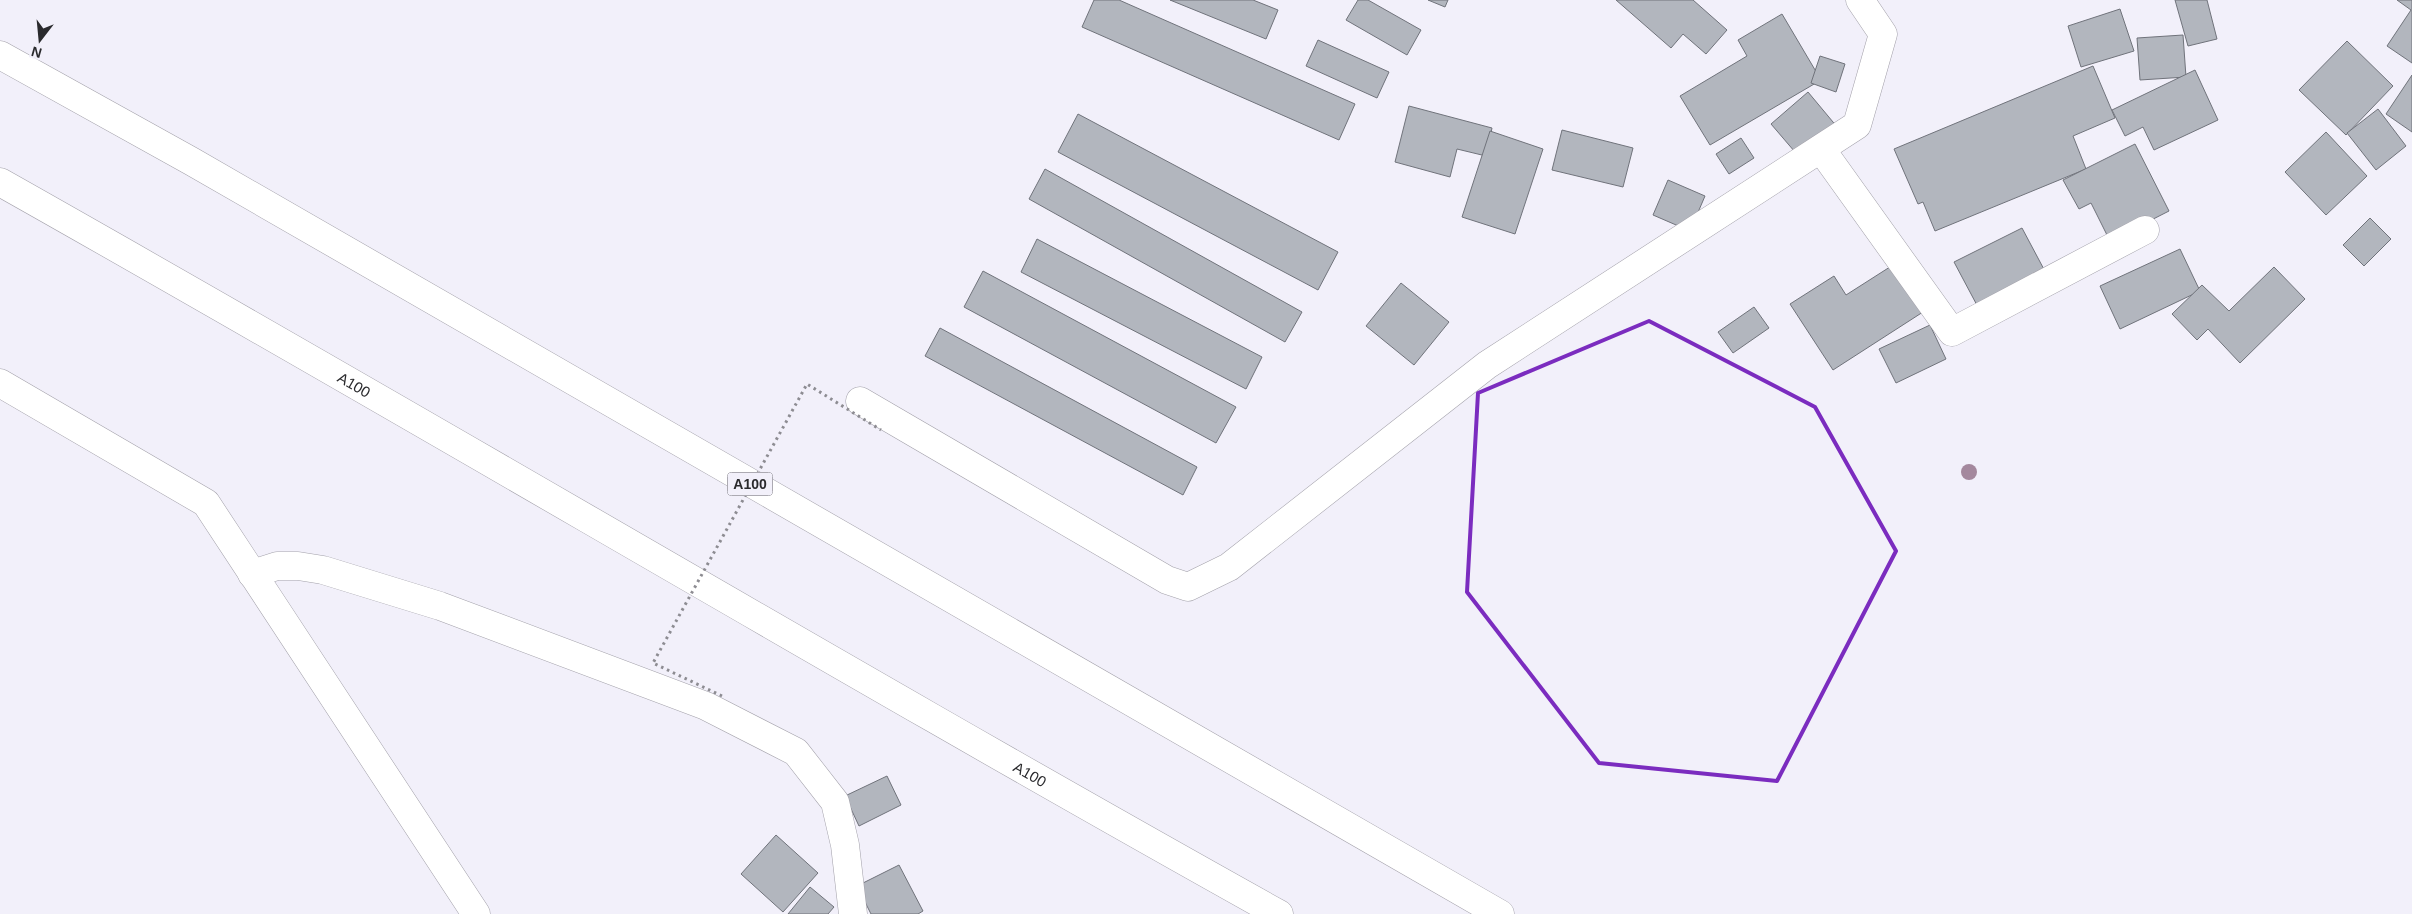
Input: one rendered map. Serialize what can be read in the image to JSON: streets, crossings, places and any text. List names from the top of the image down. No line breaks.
{"streets":{"main road":["A100"]},"north":"bottom"}
